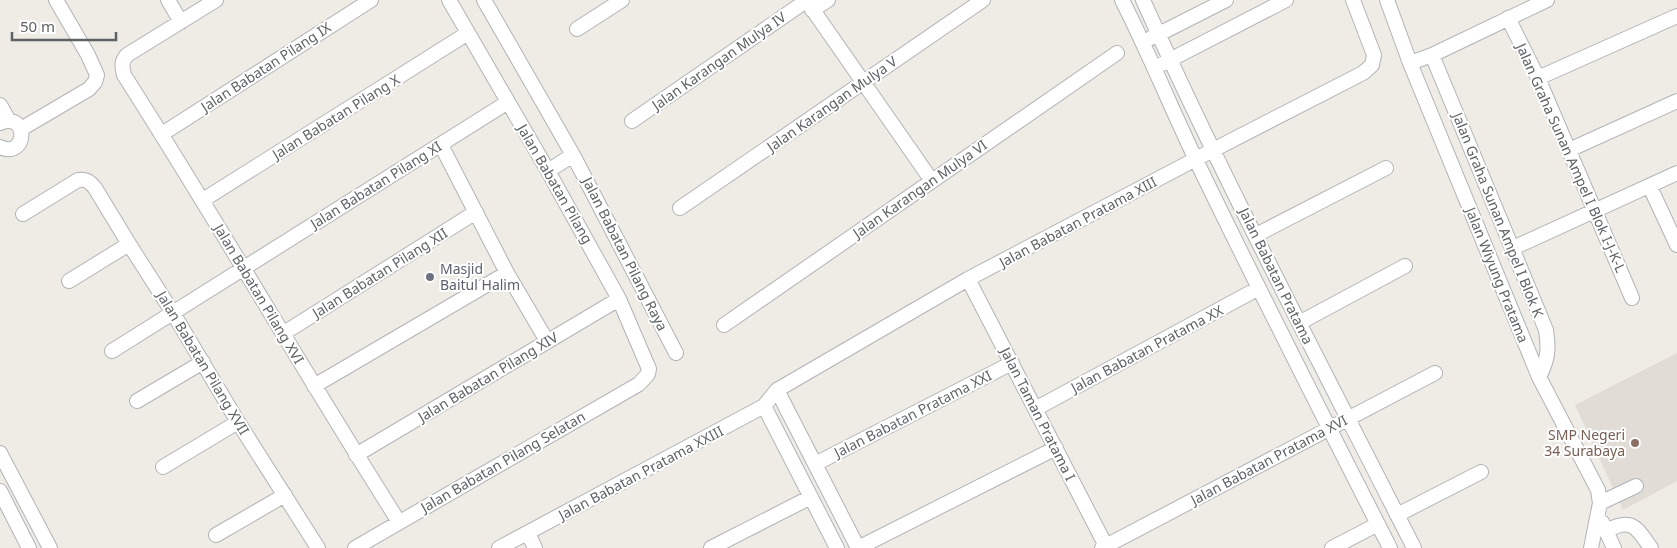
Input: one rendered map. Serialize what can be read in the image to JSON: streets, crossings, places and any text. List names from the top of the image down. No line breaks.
{"streets":{"street":["Jalan Karangan Mulya IV","Jalan Babatan Pilang IX","Jalan Karangan Mulya V","Jalan Babatan Pilang X","Jalan Graha Sunan Ampel I Blok I-J-K-L","Jalan Babatan Pilang","Jalan Babatan Pilang XI","Jalan Karangan Mulya VI","Jalan Graha Sunan Ampel I Blok K","Jalan Babatan Pratama XIII","Jalan Babatan Pilang Raya","Jalan Babatan Pilang XII","Jalan Wiyung Pratama","Jalan Babatan Pratama","Jalan Babatan Pilang XVI","Jalan Babatan Pratama XX","Jalan Babatan Pilang XVII","Jalan Babatan Pilang XIV","Jalan Babatan Pratama XXI","Jalan Taman Pratama I","Jalan Babatan Pratama XVI","Jalan Babatan Pilang Selatan","Jalan Babatan Pratama XXIII"]},"crossings":[["Jalan Babatan Pilang IX","Jalan Babatan Pilang XVI"],["Jalan Babatan Pilang X","Jalan Babatan Pilang"],["Jalan Babatan Pilang X","Jalan Babatan Pilang XVI"],["Jalan Babatan Pilang","Jalan Babatan Pilang XI"],["Jalan Babatan Pilang","Jalan Babatan Pilang Raya"],["Jalan Babatan Pilang","Jalan Babatan Pilang XIV"],["Jalan Babatan Pilang","Jalan Babatan Pilang Selatan"],["Jalan Babatan Pilang XI","Jalan Babatan Pilang XVI"],["Jalan Babatan Pilang XI","Jalan Babatan Pilang XVII"],["Jalan Graha Sunan Ampel I Blok K","Jalan Wiyung Pratama"],["Jalan Babatan Pratama XIII","Jalan Babatan Pratama"],["Jalan Babatan Pratama XIII","Jalan Taman Pratama I"],["Jalan Babatan Pratama XIII","Jalan Babatan Pratama XXIII"],["Jalan Babatan Pilang XII","Jalan Babatan Pilang XVI"],["Jalan Babatan Pratama","Jalan Babatan Pratama XX"],["Jalan Babatan Pratama","Jalan Babatan Pratama XVI"],["Jalan Babatan Pilang XVI","Jalan Babatan Pilang XIV"],["Jalan Babatan Pilang XVI","Jalan Babatan Pilang Selatan"],["Jalan Babatan Pratama XX","Jalan Taman Pratama I"],["Jalan Babatan Pratama XXI","Jalan Taman Pratama I"],["Jalan Taman Pratama I","Jalan Babatan Pratama XVI"]],"places":["Masjid Baitul Halim","SMP Negeri 34 Surabaya"],"scale_bar":"50 m"}
